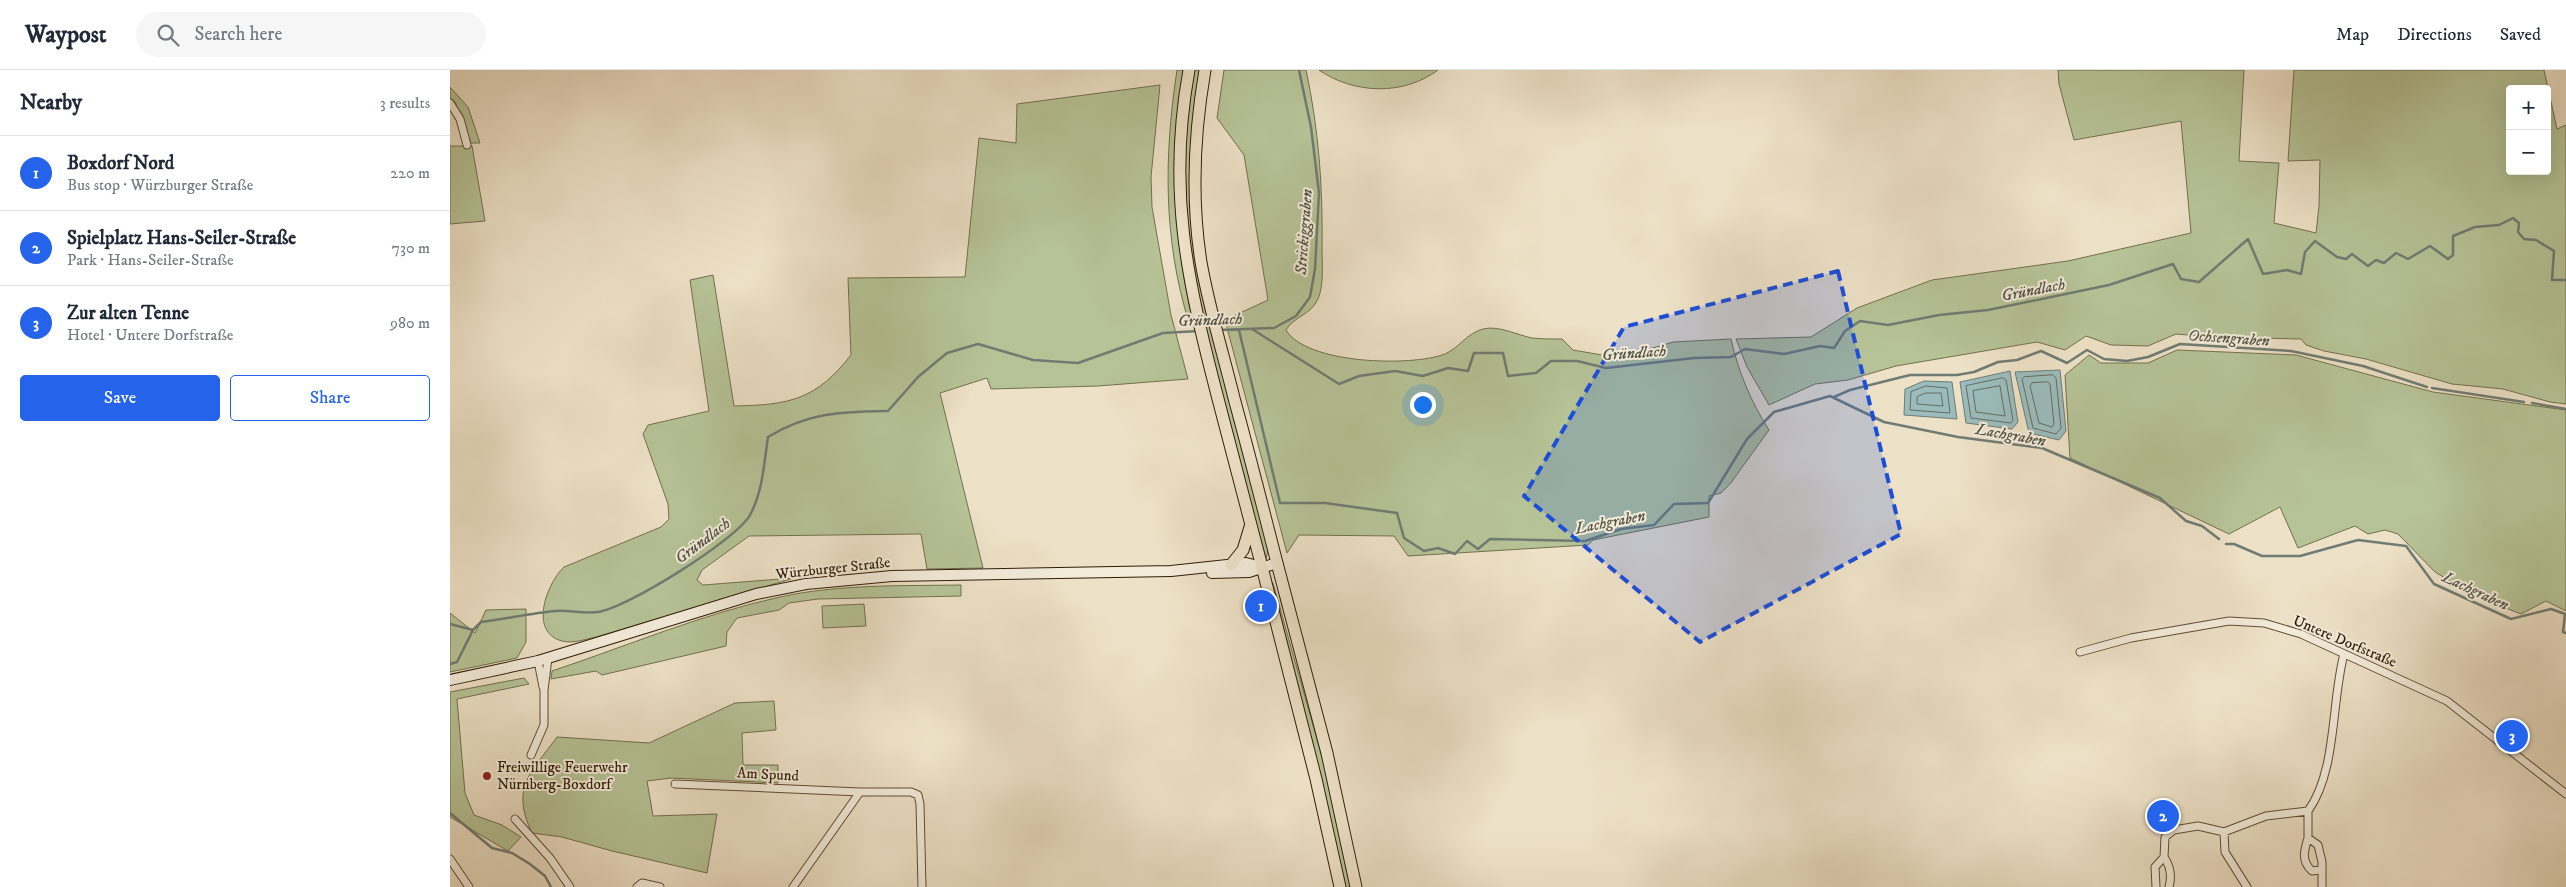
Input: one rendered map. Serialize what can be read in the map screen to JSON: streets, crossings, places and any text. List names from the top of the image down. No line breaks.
{"streets":{"main road":["Würzburger Straße"],"street":["Untere Dorfstraße","Am Spund"]},"water":["Strickiggraben","Gründlach","Ochsengraben","Lachgraben"],"places":["Freiwillige Feuerwehr Nürnberg-Boxdorf"],"page":{"header":"Waypost","search":"Search here","nav":["Map","Directions","Saved"],"heading":["Nearby","3 results"],"map_buttons":["+","−"],"list":[{"mark":"1","name":"Boxdorf Nord","note":"Bus stop · Würzburger Straße","value":"220 m"},{"mark":"2","name":"Spielplatz Hans-Seiler-Straße","note":"Park · Hans-Seiler-Straße","value":"730 m"},{"mark":"3","name":"Zur alten Tenne","note":"Hotel · Untere Dorfstraße","value":"980 m"}],"buttons":["Save","Share"],"pins":["1","3","2"]}}
